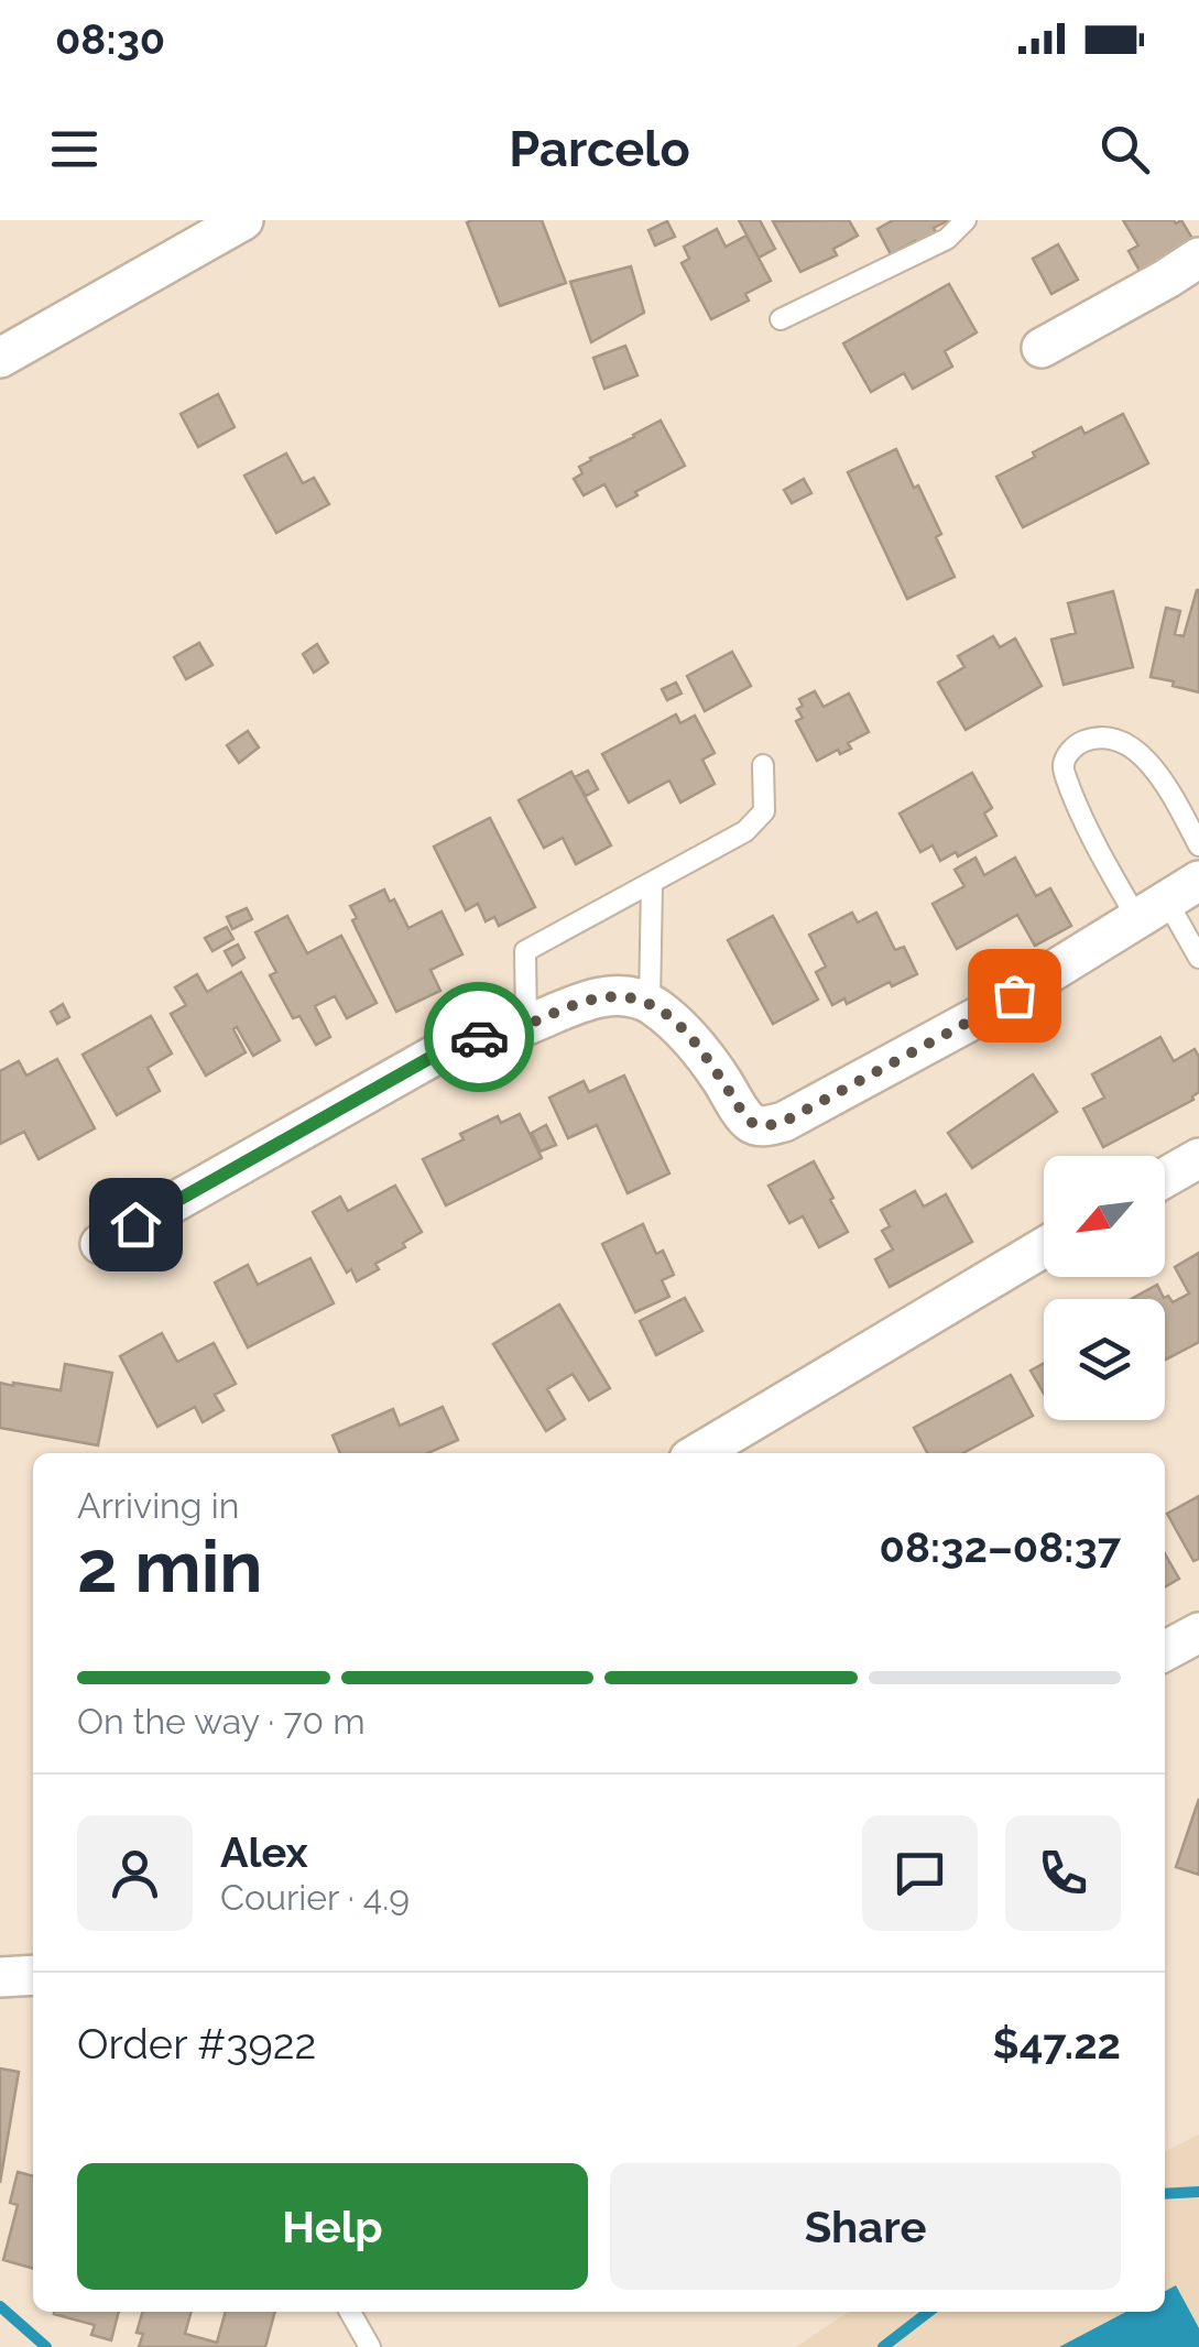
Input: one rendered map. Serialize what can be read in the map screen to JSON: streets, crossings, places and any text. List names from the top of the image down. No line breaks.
{"north":"bottom left","page":{"status":"08:30","header":"Parcelo","heading":["2 min","Arriving in","08:32–08:37"],"panel":["Alex","Courier · 4.9","Order #3922","$47.22"],"bar":"On the way · 70 m","buttons":["Help","Share"]}}
